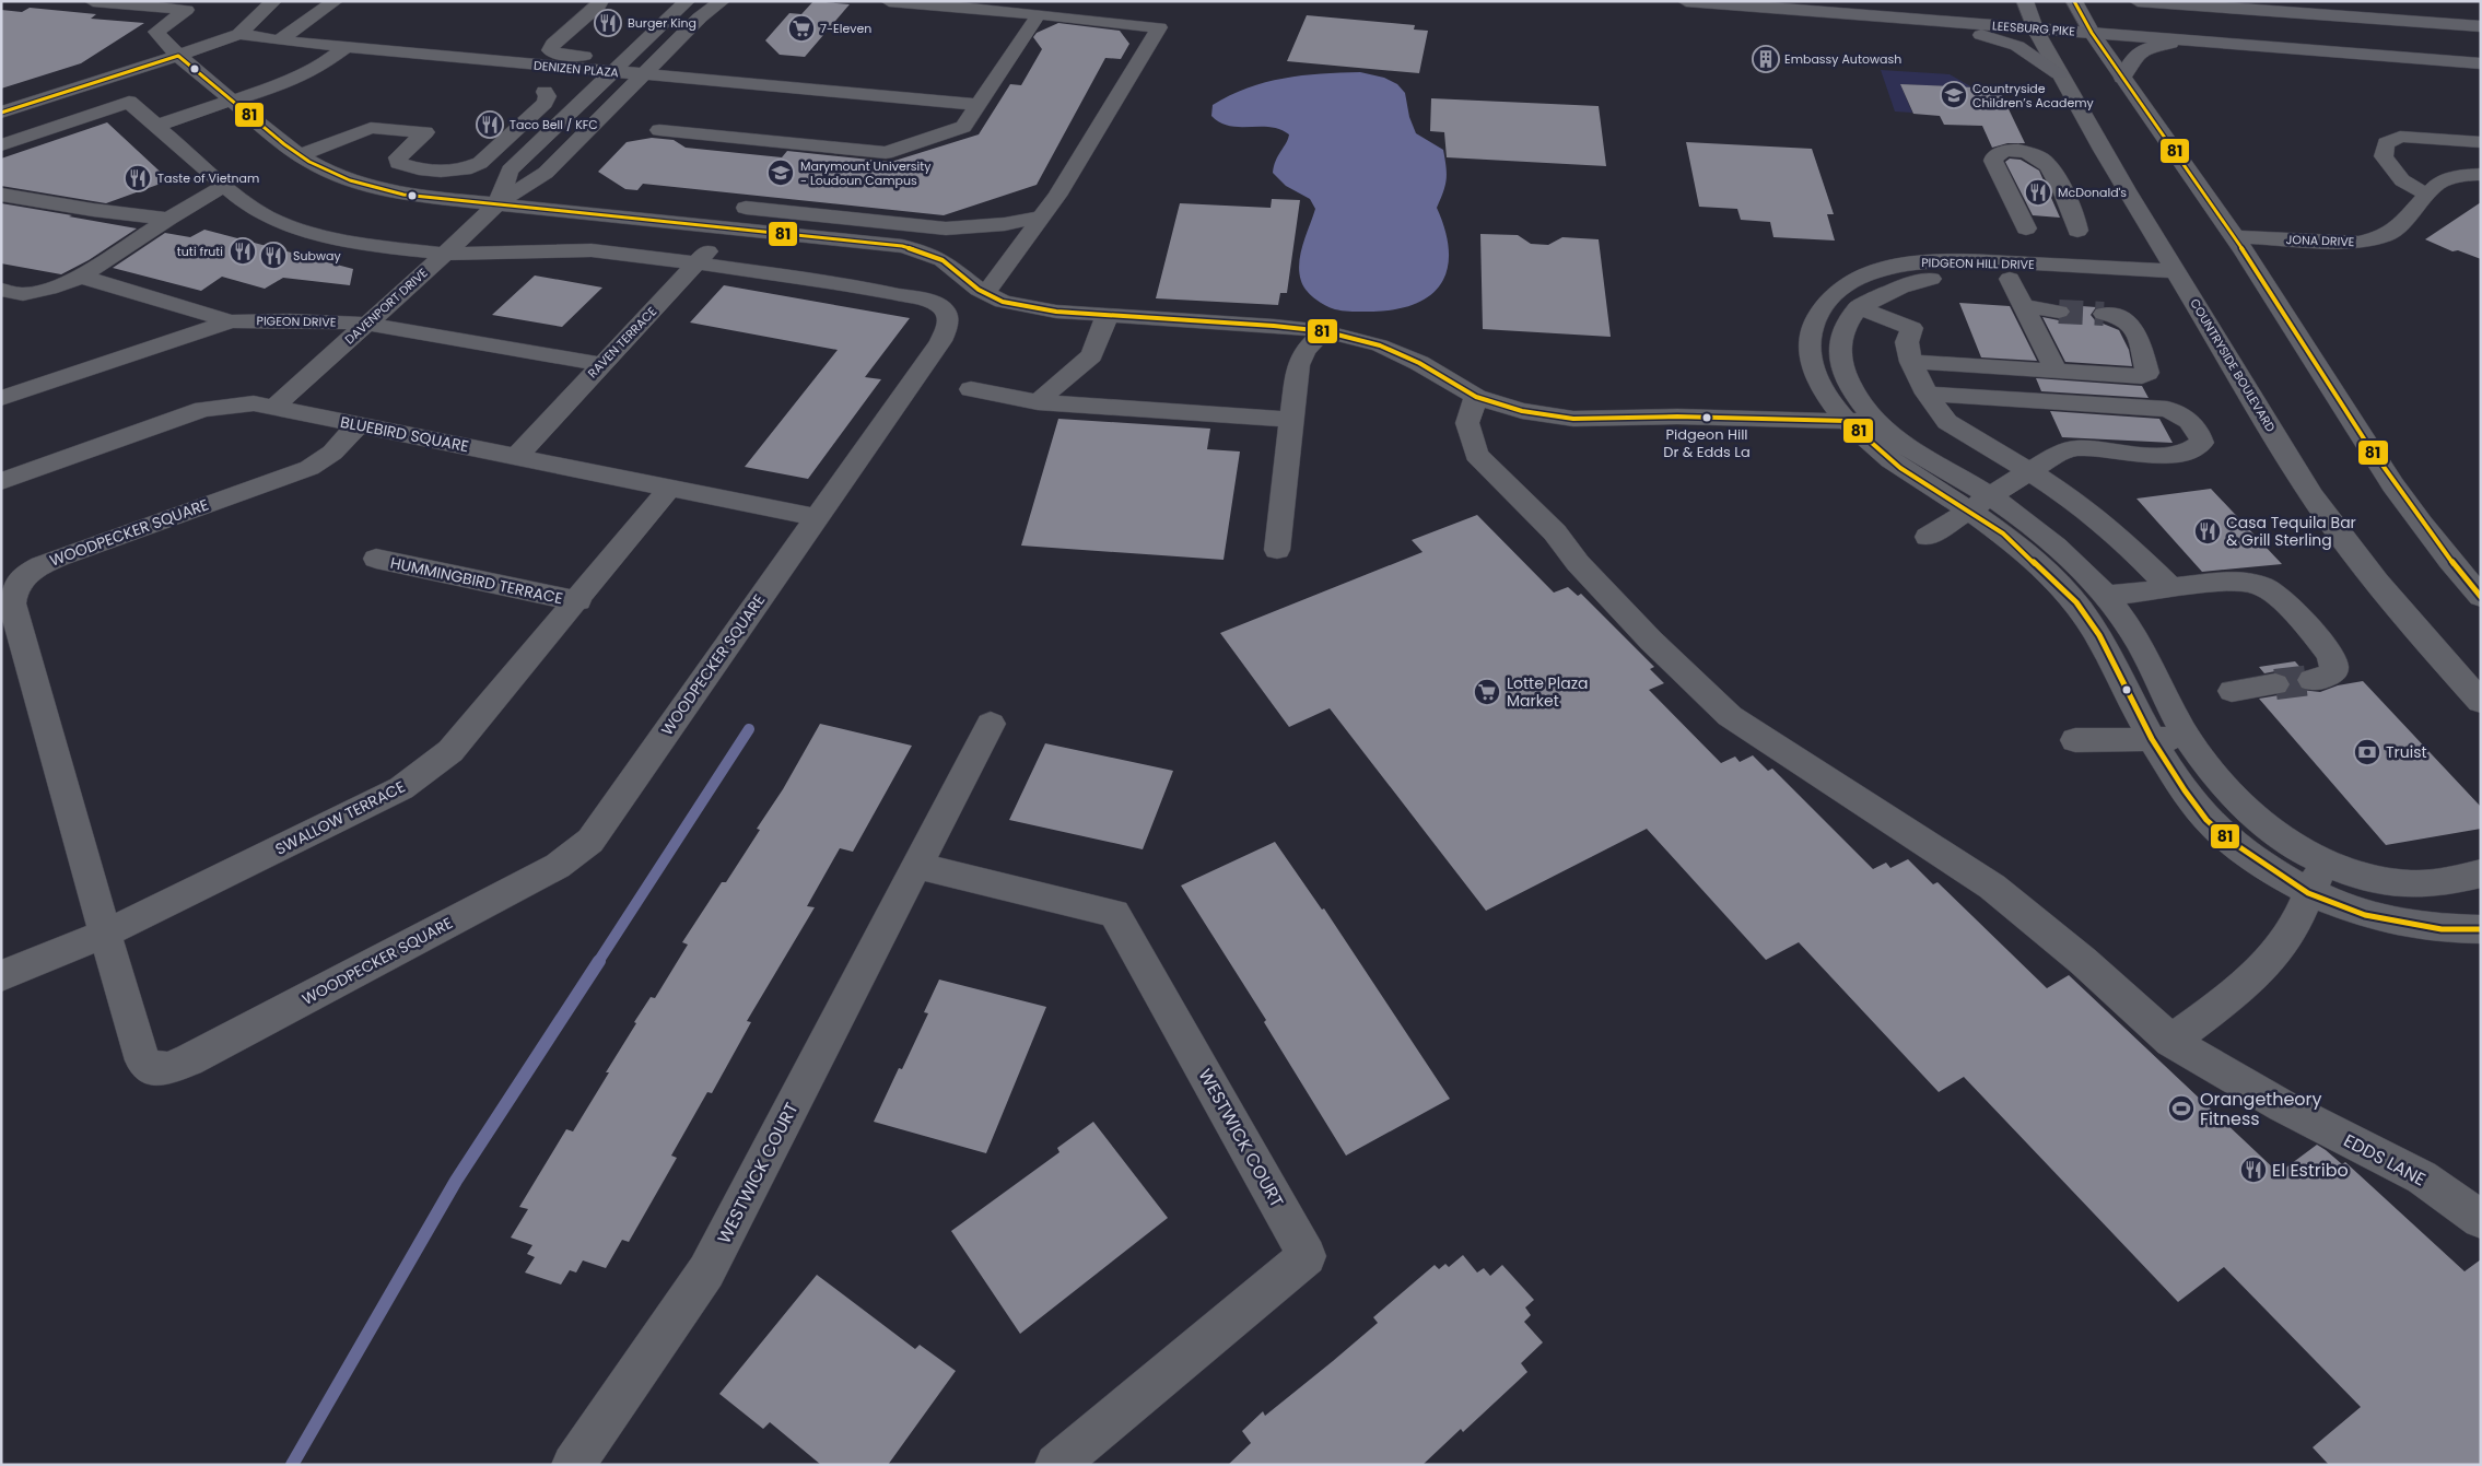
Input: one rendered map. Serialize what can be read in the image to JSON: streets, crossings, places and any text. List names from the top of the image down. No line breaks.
{"streets":{"highway":["LEESBURG PIKE"],"main road":["COUNTRYSIDE BOULEVARD"],"street":["DENIZEN PLAZA","JONA DRIVE","PIDGEON HILL DRIVE","DAVENPORT DRIVE","PIGEON DRIVE","RAVEN TERRACE","BLUEBIRD SQUARE","WOODPECKER SQUARE","HUMMINGBIRD TERRACE","SWALLOW TERRACE","WESTWICK COURT","EDDS LANE"]},"crossings":[["LEESBURG PIKE","COUNTRYSIDE BOULEVARD"],["DENIZEN PLAZA","DAVENPORT DRIVE"],["PIDGEON HILL DRIVE","COUNTRYSIDE BOULEVARD"],["DAVENPORT DRIVE","PIGEON DRIVE"],["DAVENPORT DRIVE","BLUEBIRD SQUARE"],["PIGEON DRIVE","RAVEN TERRACE"],["RAVEN TERRACE","BLUEBIRD SQUARE"],["RAVEN TERRACE","WOODPECKER SQUARE"],["BLUEBIRD SQUARE","WOODPECKER SQUARE"],["BLUEBIRD SQUARE","SWALLOW TERRACE"],["WOODPECKER SQUARE","SWALLOW TERRACE"],["HUMMINGBIRD TERRACE","SWALLOW TERRACE"]],"places":{"restaurant":["Burger King","Taco Bell / KFC","Taste of Vietnam","McDonald's","tuti fruti","Subway","Casa Tequila Bar & Grill Sterling","El Estribo"],"supermarket":["7-Eleven","Lotte Plaza Market"],"building":["Embassy Autowash"],"school or university":["Countryside Children’s Academy","Marymount University - Loudoun Campus"],"other":["Pidgeon Hill Dr & Edds La"],"bank":["Truist"],"sports":["Orangetheory Fitness"]},"lines":["transit line 81"]}
